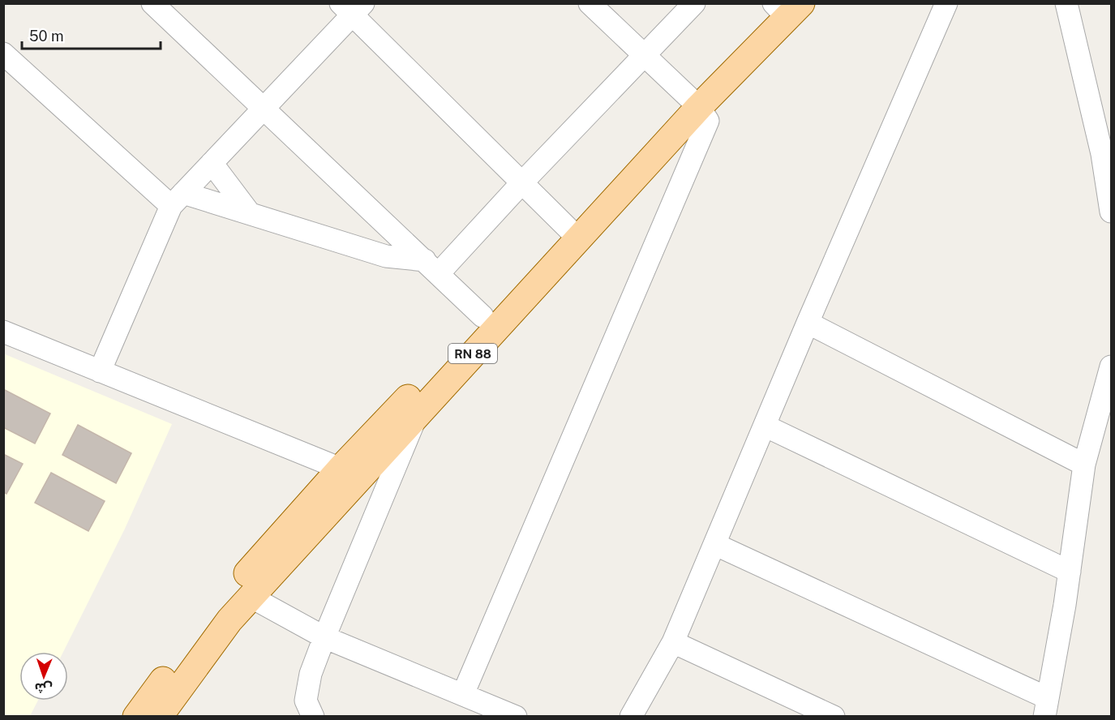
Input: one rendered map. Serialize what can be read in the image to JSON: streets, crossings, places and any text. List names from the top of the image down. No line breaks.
{"streets":{"main road":["RN 88"]},"scale_bar":"50 m","north":"bottom"}
